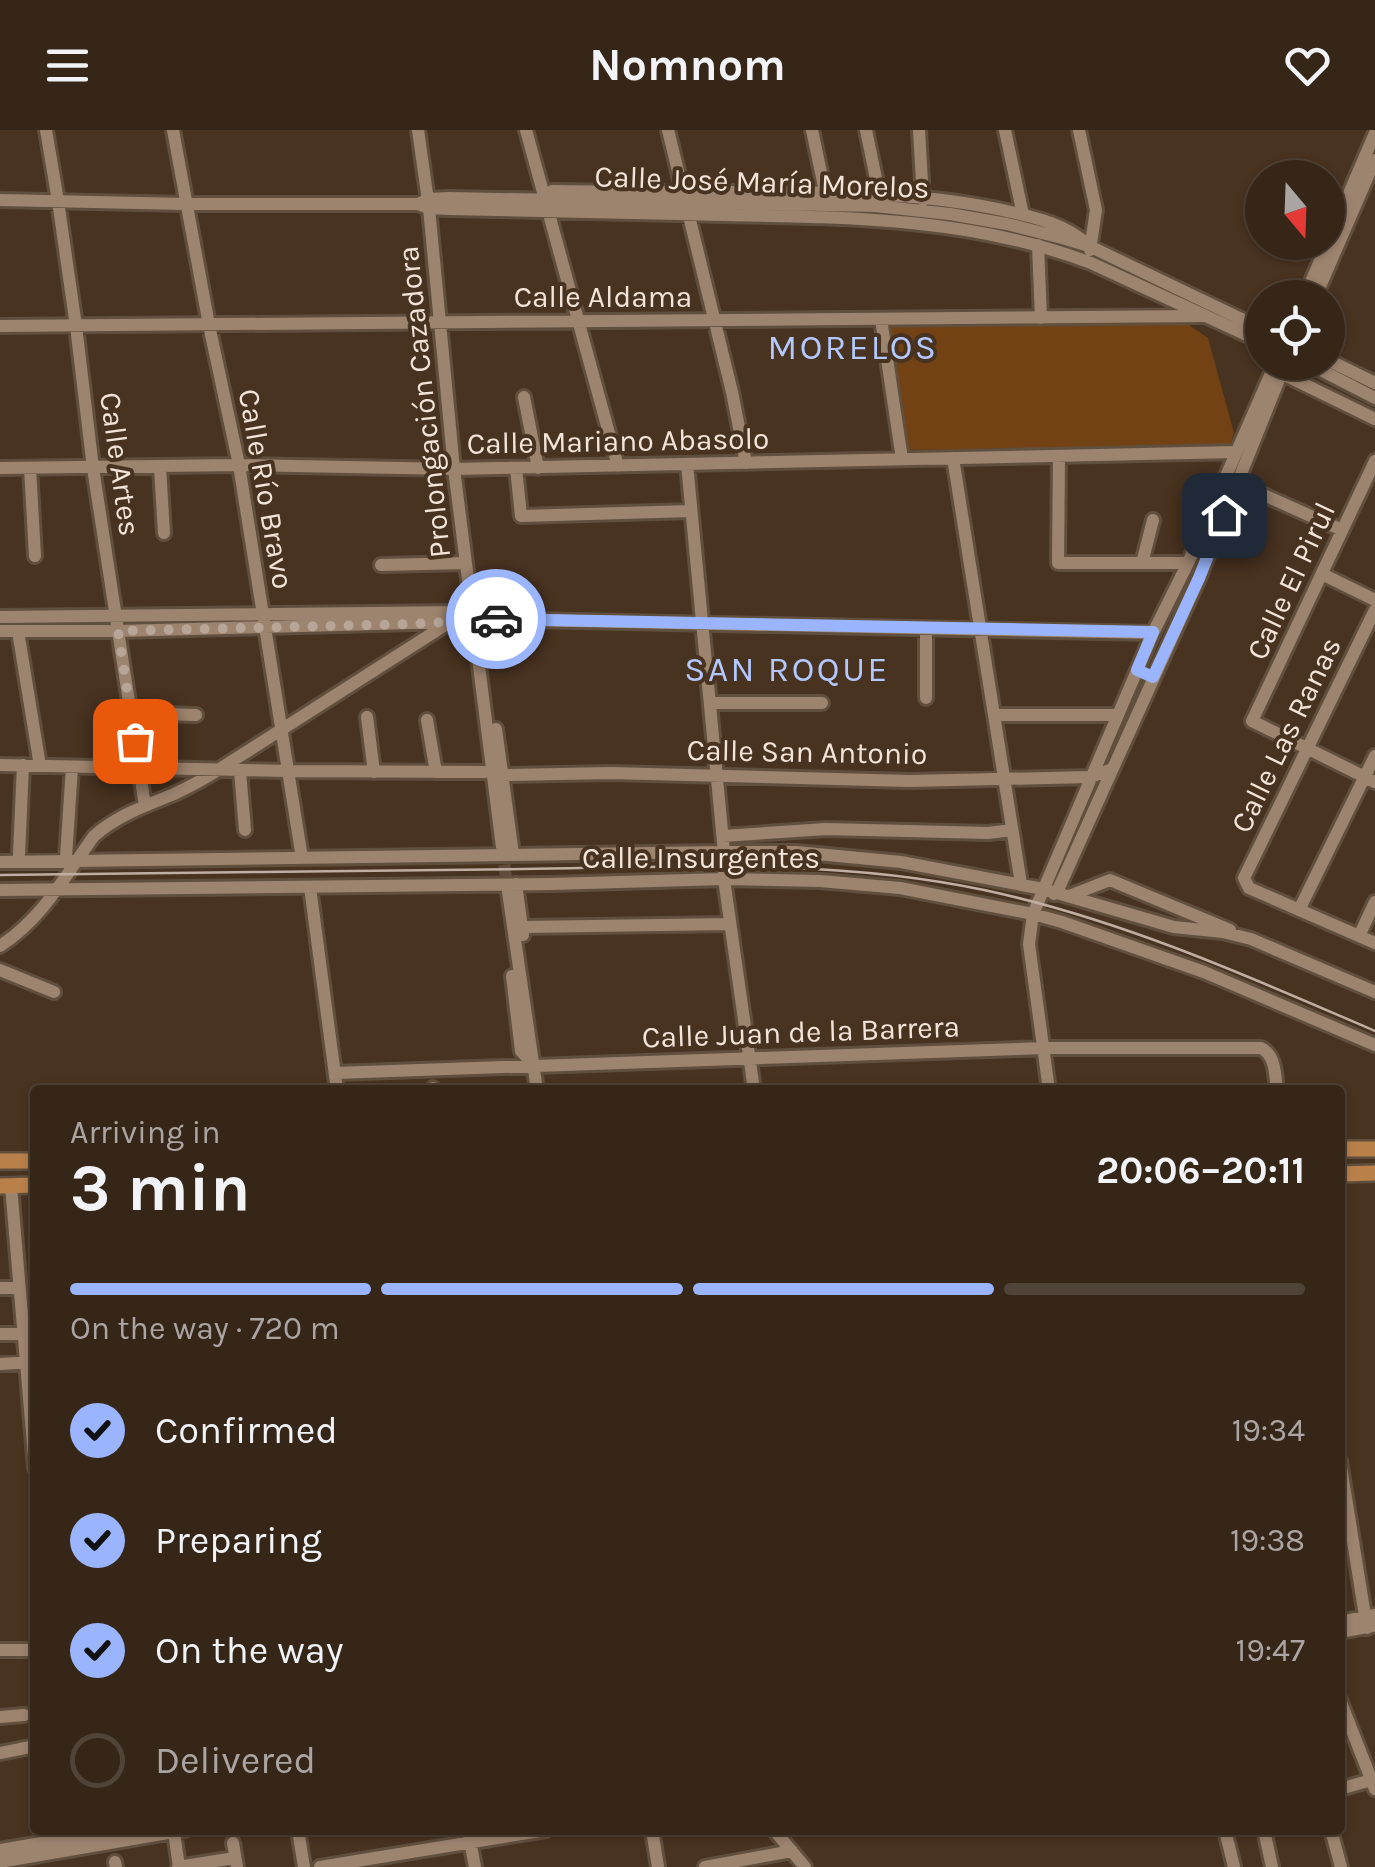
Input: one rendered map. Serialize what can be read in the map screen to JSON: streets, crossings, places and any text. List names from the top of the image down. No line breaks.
{"streets":{"street":["Calle José María Morelos","Calle Aldama","Prolongación Cazadora","Calle Mariano Abasolo","Calle Artes","Calle Río Bravo","Calle El Pirul","Calle Las Ranas","Calle San Antonio","Calle Insurgentes","Calle Juan de la Barrera"]},"crossings":[["Calle José María Morelos","Calle Aldama"],["Calle José María Morelos","Prolongación Cazadora"],["Calle José María Morelos","Calle Artes"],["Calle José María Morelos","Calle Río Bravo"],["Calle Aldama","Prolongación Cazadora"],["Calle Aldama","Calle Artes"],["Calle Aldama","Calle Río Bravo"],["Prolongación Cazadora","Calle Mariano Abasolo"],["Prolongación Cazadora","Calle Insurgentes"],["Calle Mariano Abasolo","Calle Artes"],["Calle Mariano Abasolo","Calle Río Bravo"],["Calle Río Bravo","Calle Insurgentes"],["Calle El Pirul","Calle Las Ranas"]],"districts":["MORELOS","SAN ROQUE"],"north":"bottom","page":{"header":"Nomnom","heading":["3 min","Arriving in","20:06–20:11"],"bar":"On the way · 720 m","list":[["Confirmed","19:34"],["Preparing","19:38"],["On the way","19:47"],"Delivered"]}}
